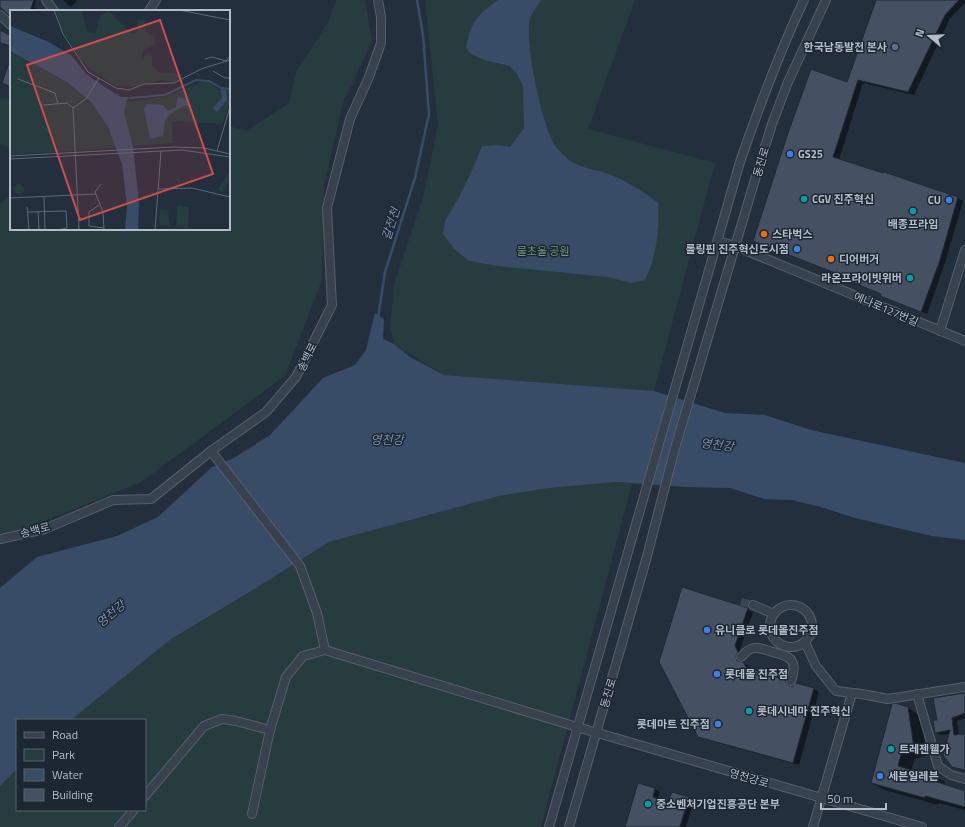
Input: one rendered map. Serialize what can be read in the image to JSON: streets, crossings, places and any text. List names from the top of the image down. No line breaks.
{"streets":{"street":["동진로","에나로127번길","송백로","영천강로"]},"crossings":[["동진로","에나로127번길"],["동진로","영천강로"]],"water":["갈전천","영천강"],"parks":["물초울 공원"],"places":["한국남동발전 본사","GS25","CGV 진주혁신","CU","배종프라임","스타벅스","롤링핀 진주혁신도시점","디어버거","라온프라이빗위버","유니클로 롯데몰진주점","롯데몰 진주점","롯데시네마 진주혁신","롯데마트 진주점","트레젠웰가","세븐일레븐","중소벤처기업진흥공단 본부"],"legend":["Road","Park","Water","Building"],"scale_bar":"50 m","north":"left"}
